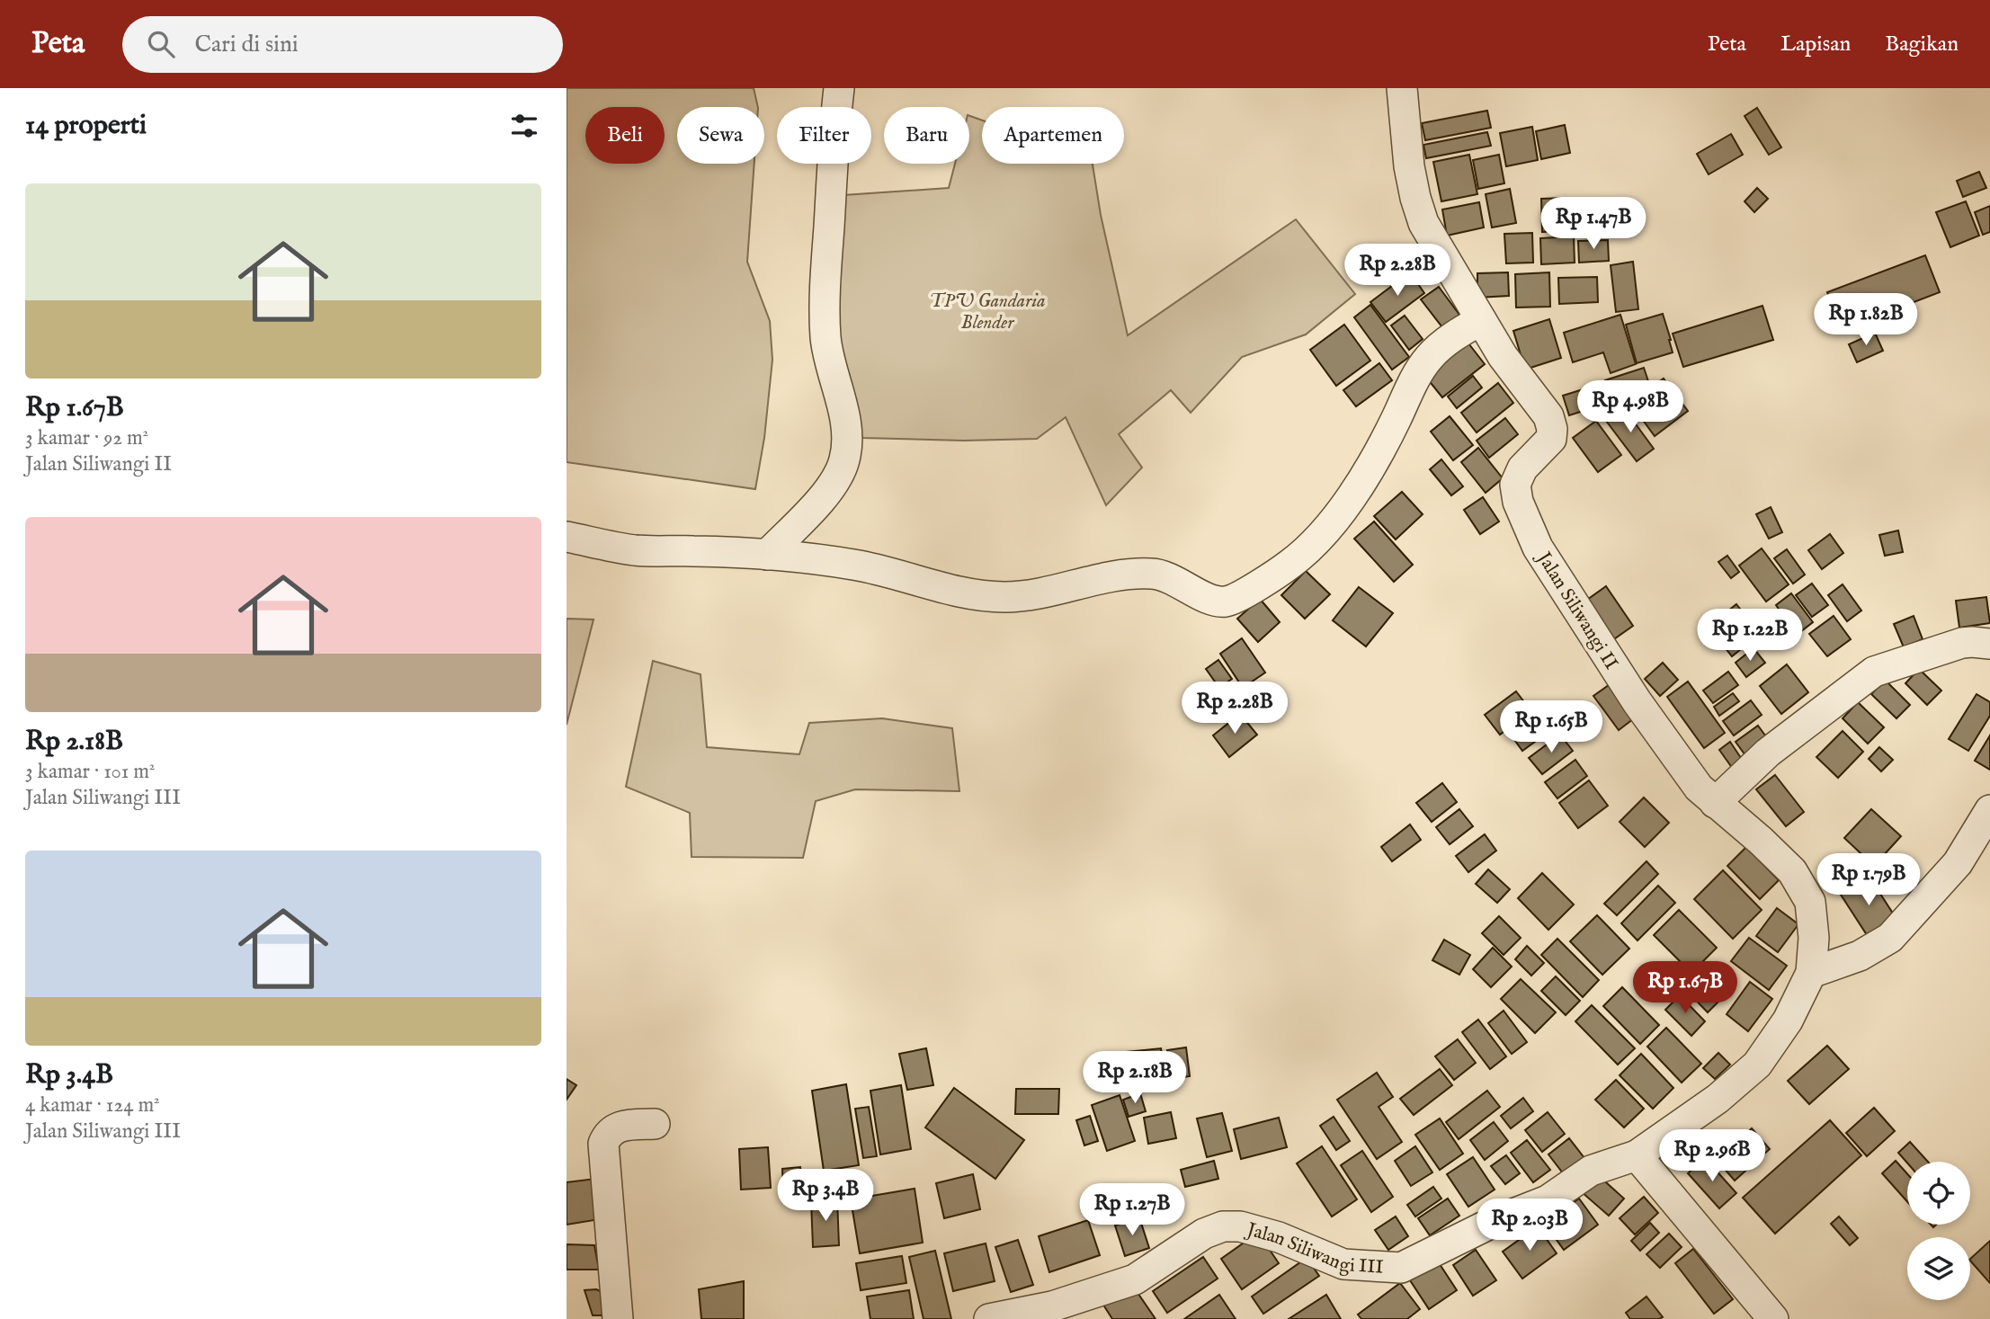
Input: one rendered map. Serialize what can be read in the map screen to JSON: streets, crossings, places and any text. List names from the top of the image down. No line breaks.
{"streets":{"street":["Jalan Siliwangi II","Jalan Siliwangi III"]},"crossings":[["Jalan Siliwangi II","Jalan Siliwangi III"]],"parks":["TPU Gandaria Blender"],"page":{"header":"Peta","search":"Cari di sini","nav":["Peta","Lapisan","Bagikan"],"heading":"14 properti","chip":["Beli","Sewa","Filter","Baru","Apartemen"],"list":[{"name":"Rp 1.67B","note":"3 kamar · 92 m² · Jalan Siliwangi II"},{"name":"Rp 2.18B","note":"3 kamar · 101 m² · Jalan Siliwangi III"},{"name":"Rp 3.4B","note":"4 kamar · 124 m² · Jalan Siliwangi III"}],"price":["Rp 1.47B","Rp 2.28B","Rp 1.82B","Rp 4.98B","Rp 1.22B","Rp 2.28B","Rp 1.65B","Rp 1.79B","Rp 1.67B","Rp 2.18B","Rp 2.96B","Rp 3.4B","Rp 1.27B","Rp 2.03B"]}}
